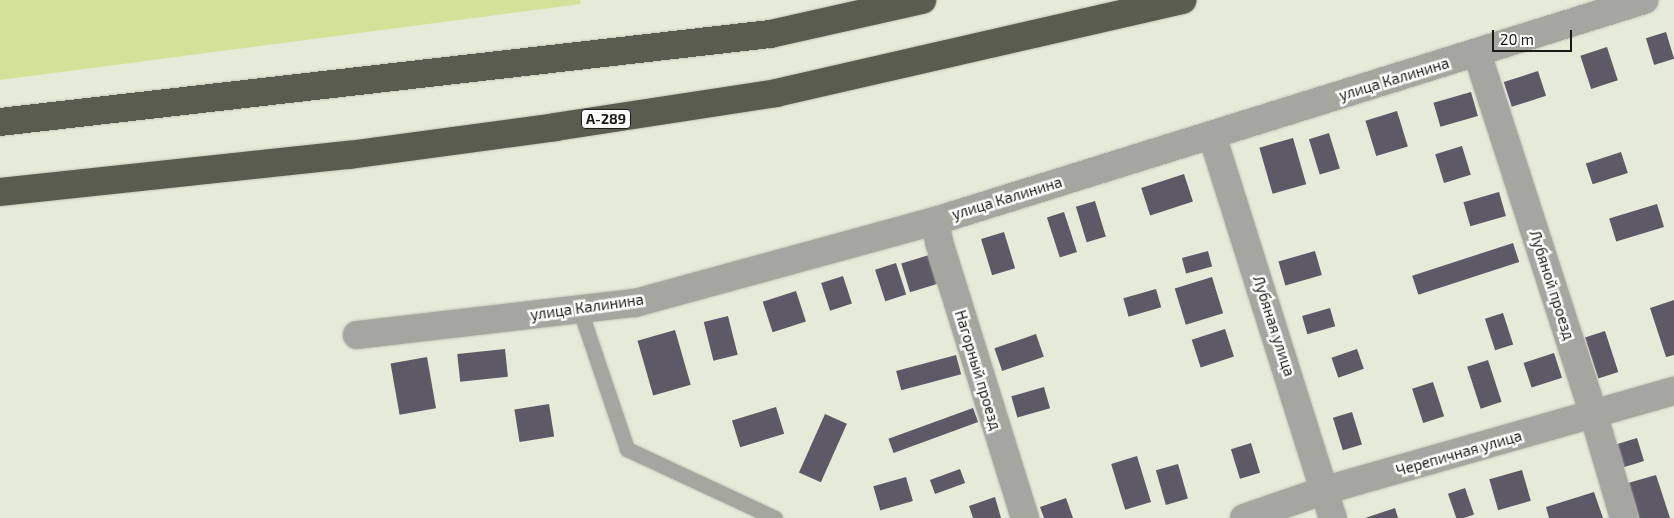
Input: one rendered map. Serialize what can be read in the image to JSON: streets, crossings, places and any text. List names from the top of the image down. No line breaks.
{"streets":{"highway":["А-289"],"street":["улица Калинина","Лубяной проезд","Лубяная улица","Нагорный проезд","Черепичная улица"]},"crossings":[["улица Калинина","Лубяной проезд"],["улица Калинина","Лубяная улица"],["улица Калинина","Нагорный проезд"],["Лубяной проезд","Черепичная улица"],["Лубяная улица","Черепичная улица"]],"scale_bar":"20 m"}
